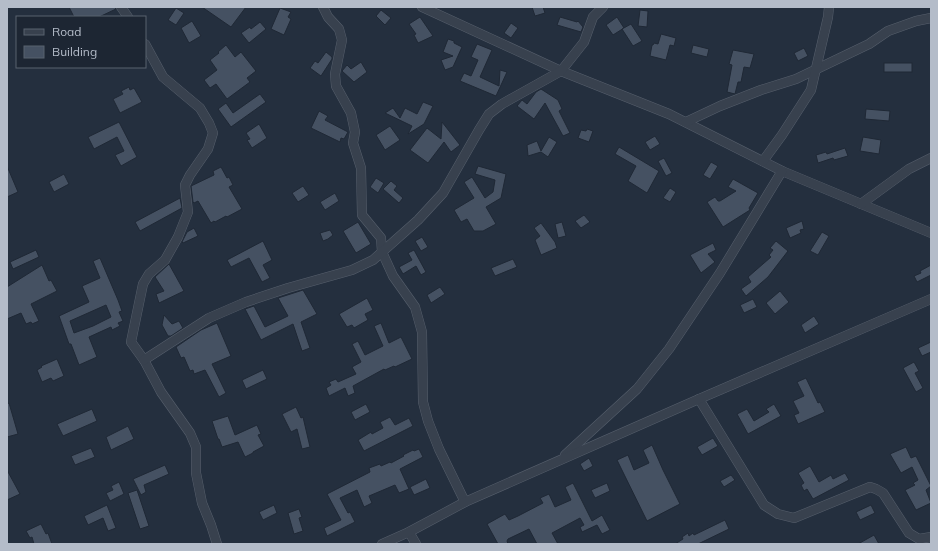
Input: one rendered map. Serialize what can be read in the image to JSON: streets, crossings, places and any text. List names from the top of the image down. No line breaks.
{"legend":["Road","Building"]}
